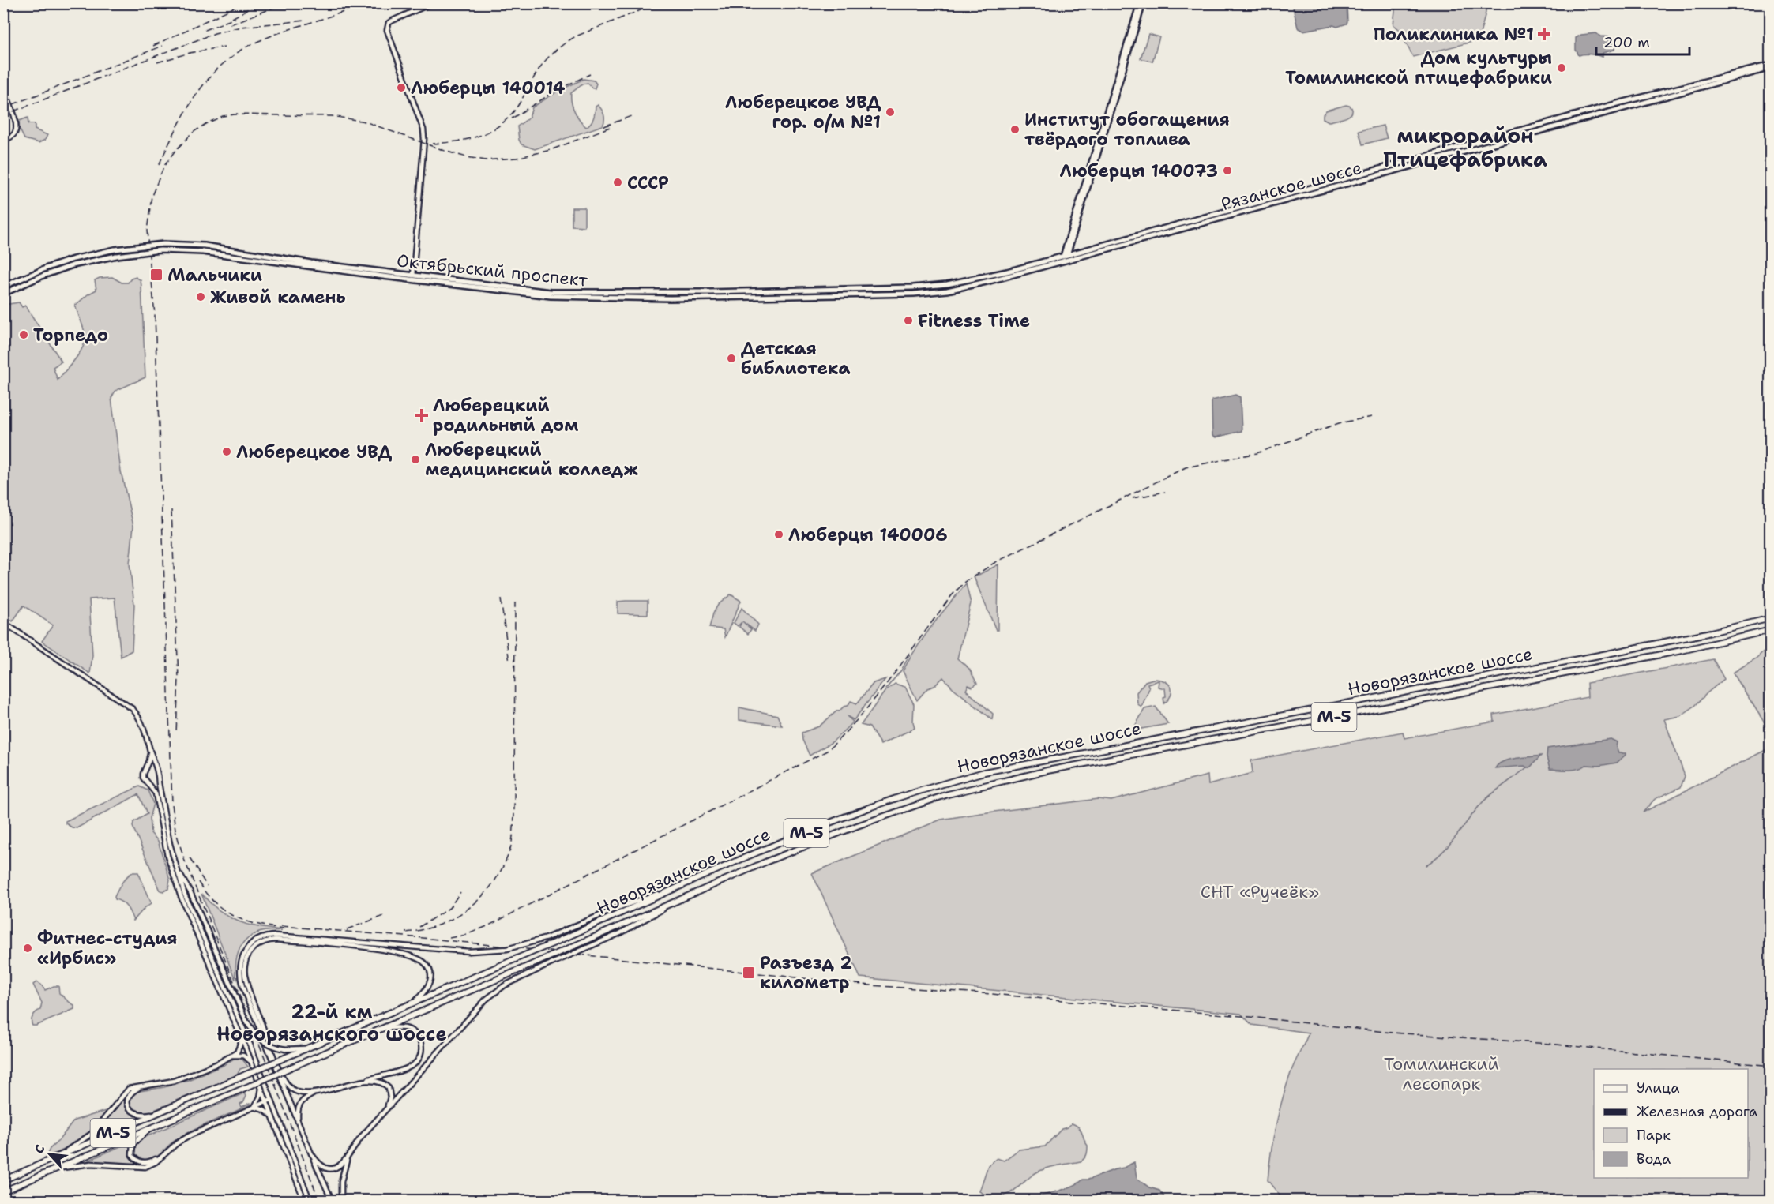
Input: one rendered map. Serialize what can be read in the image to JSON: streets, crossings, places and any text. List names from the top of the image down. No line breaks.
{"streets":{"highway":["Новорязанское шоссе","М-5"],"main road":["Рязанское шоссе","Октябрьский проспект"]},"crossings":[["Рязанское шоссе","Октябрьский проспект"],["Новорязанское шоссе","М-5"]],"districts":["микрорайон Птицефабрика","22-й км Новорязанского шоссе"],"parks":["СНТ «Ручеёк»","Томилинский лесопарк"],"places":{"health":["Поликлиника №1","Люберецкий родильный дом"],"other":["Дом культуры Томилинской птицефабрики","Люберцы 140014","Люберецкое УВД гор. о/м №1","Институт обогащения твёрдого топлива","Люберцы 140073","СССР","Живой камень","Fitness Time","Торпедо","Детская библиотека","Люберецкое УВД","Люберецкий медицинский колледж","Люберцы 140006","Фитнес-студия «Ирбис»"],"transit":["Мальчики","Разъезд 2 километр"]},"legend":["Улица","Железная дорога","Парк","Вода"],"scale_bar":"200 m","north":"top left"}
